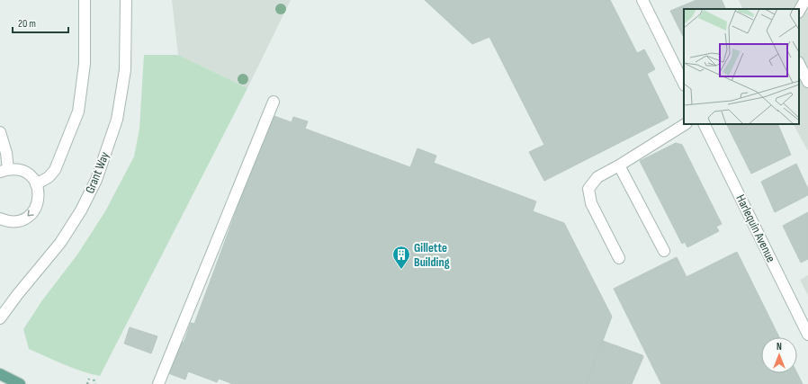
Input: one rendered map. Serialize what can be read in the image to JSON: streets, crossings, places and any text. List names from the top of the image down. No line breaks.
{"streets":{"street":["Grant Way","Harlequin Avenue"]},"places":{"building":["Gillette Building"]},"scale_bar":"20 m","north":"top"}
